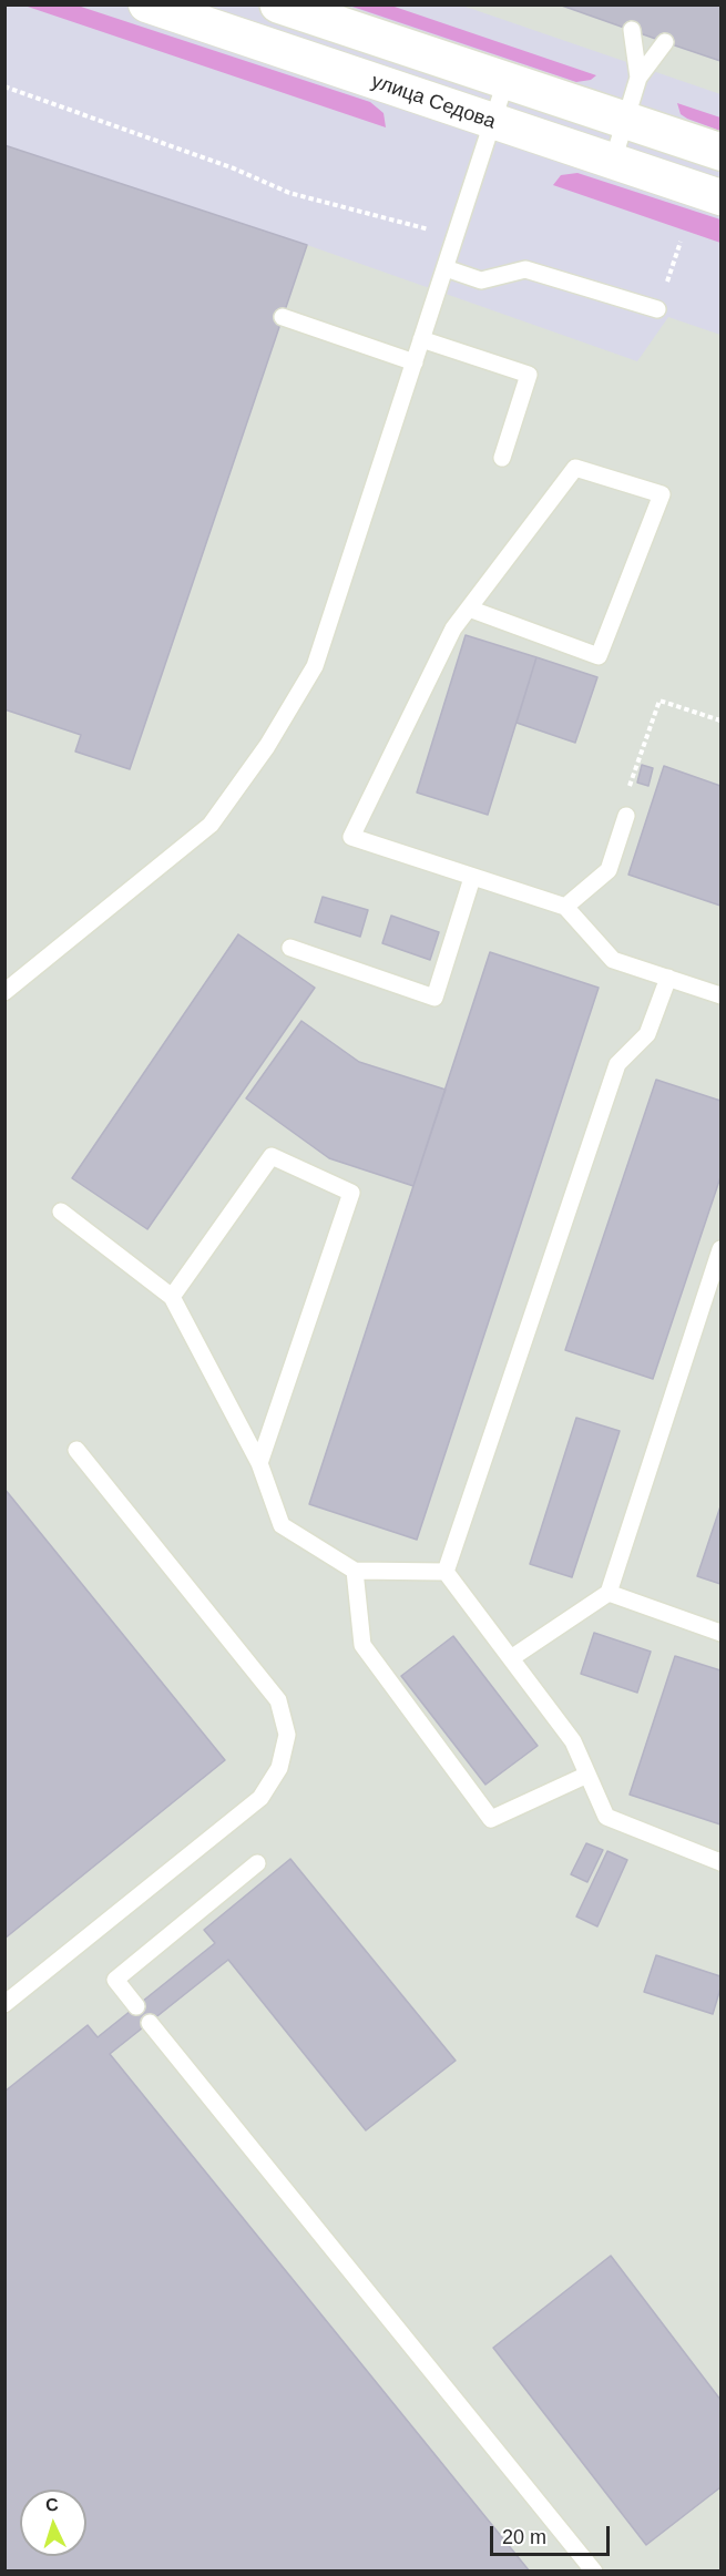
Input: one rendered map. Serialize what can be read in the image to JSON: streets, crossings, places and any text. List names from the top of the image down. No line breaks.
{"streets":{"street":["улица Седова"]},"scale_bar":"20 m","north":"top"}
